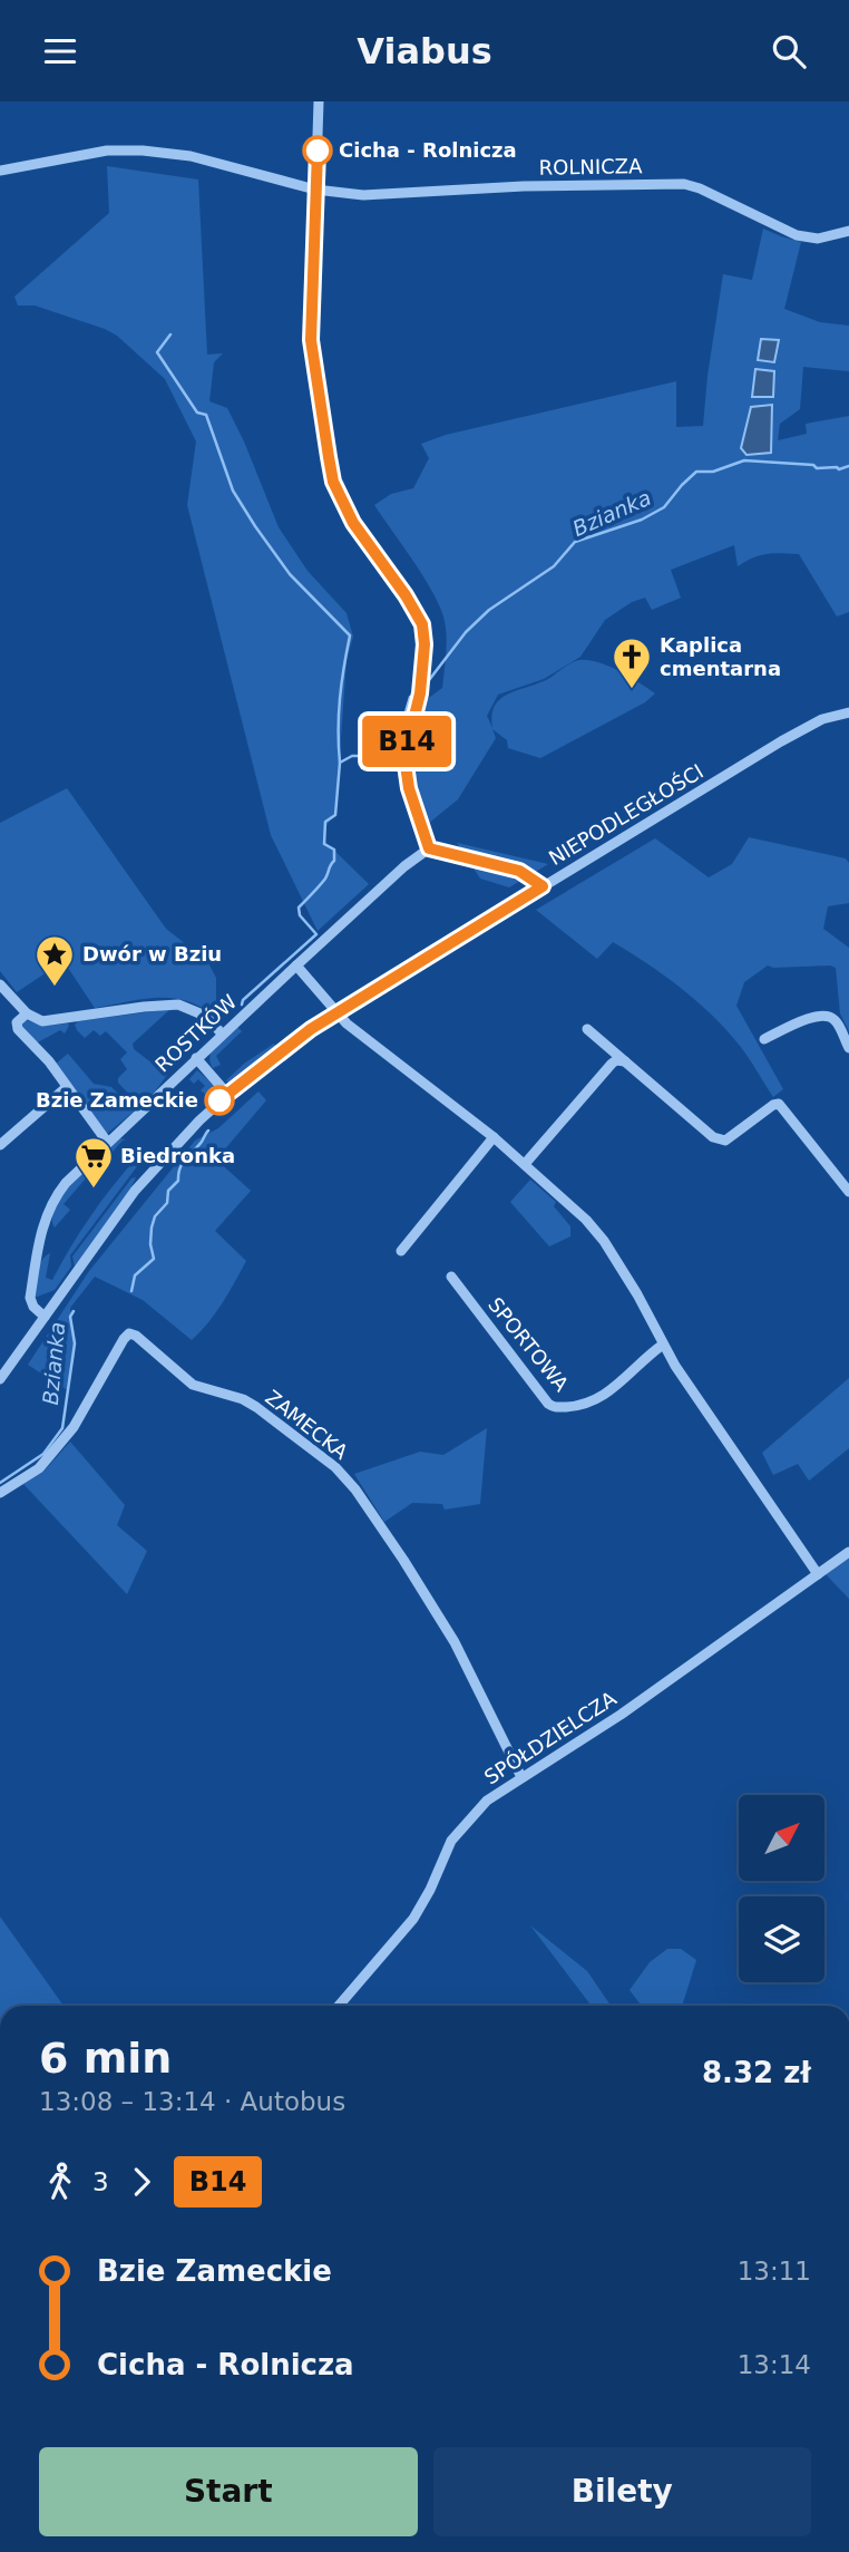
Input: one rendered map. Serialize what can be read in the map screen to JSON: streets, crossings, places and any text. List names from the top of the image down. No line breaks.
{"streets":{"street":["ROLNICZA","NIEPODLEGŁOŚCI","ROSTKÓW","SPORTOWA","ZAMECKA","SPÓŁDZIELCZA"]},"crossings":[["NIEPODLEGŁOŚCI","ROSTKÓW"],["ZAMECKA","SPÓŁDZIELCZA"]],"water":["Bzianka"],"places":{"other":["Cicha - Rolnicza","Bzie Zameckie"],"church":["Kaplica cmentarna"],"place":["Dwór w Bziu"],"supermarket":["Biedronka"]},"lines":["bus line B14"],"north":"top right","page":{"header":"Viabus","on_map":"B14","heading":["6 min","13:08 – 13:14 · Autobus","8.32 zł"],"legs":["3","B14"],"list":[{"name":"Bzie Zameckie","value":"13:11"},{"name":"Cicha - Rolnicza","value":"13:14"}],"buttons":["Start","Bilety"]}}
